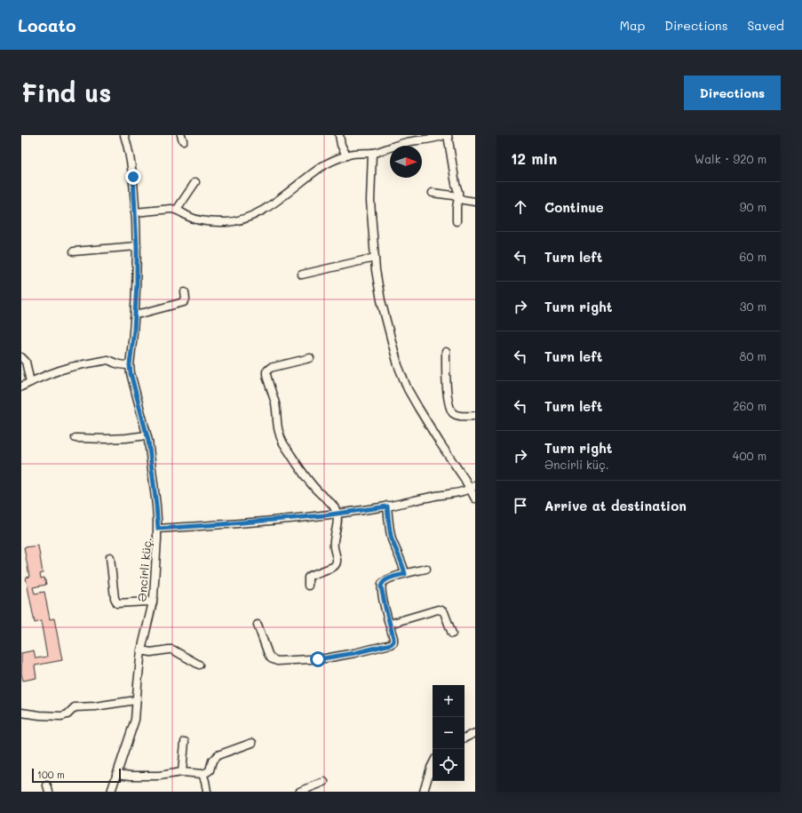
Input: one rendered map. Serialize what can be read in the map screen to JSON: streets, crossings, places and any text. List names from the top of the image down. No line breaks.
{"streets":{"street":["Əncirli küç."]},"scale_bar":"100 m","north":"right","page":{"header":"Locato","nav":["Map","Directions","Saved"],"buttons":"Directions","title":"Find us","heading":["12 min","Walk · 920 m"],"list":[["Continue","90 m"],["Turn left","60 m"],["Turn right","30 m"],["Turn left","80 m"],["Turn left","260 m"],["Turn right","Əncirli küç.","400 m"],"Arrive at destination"],"map_buttons":["+","−"],"scale":"100 m"}}
